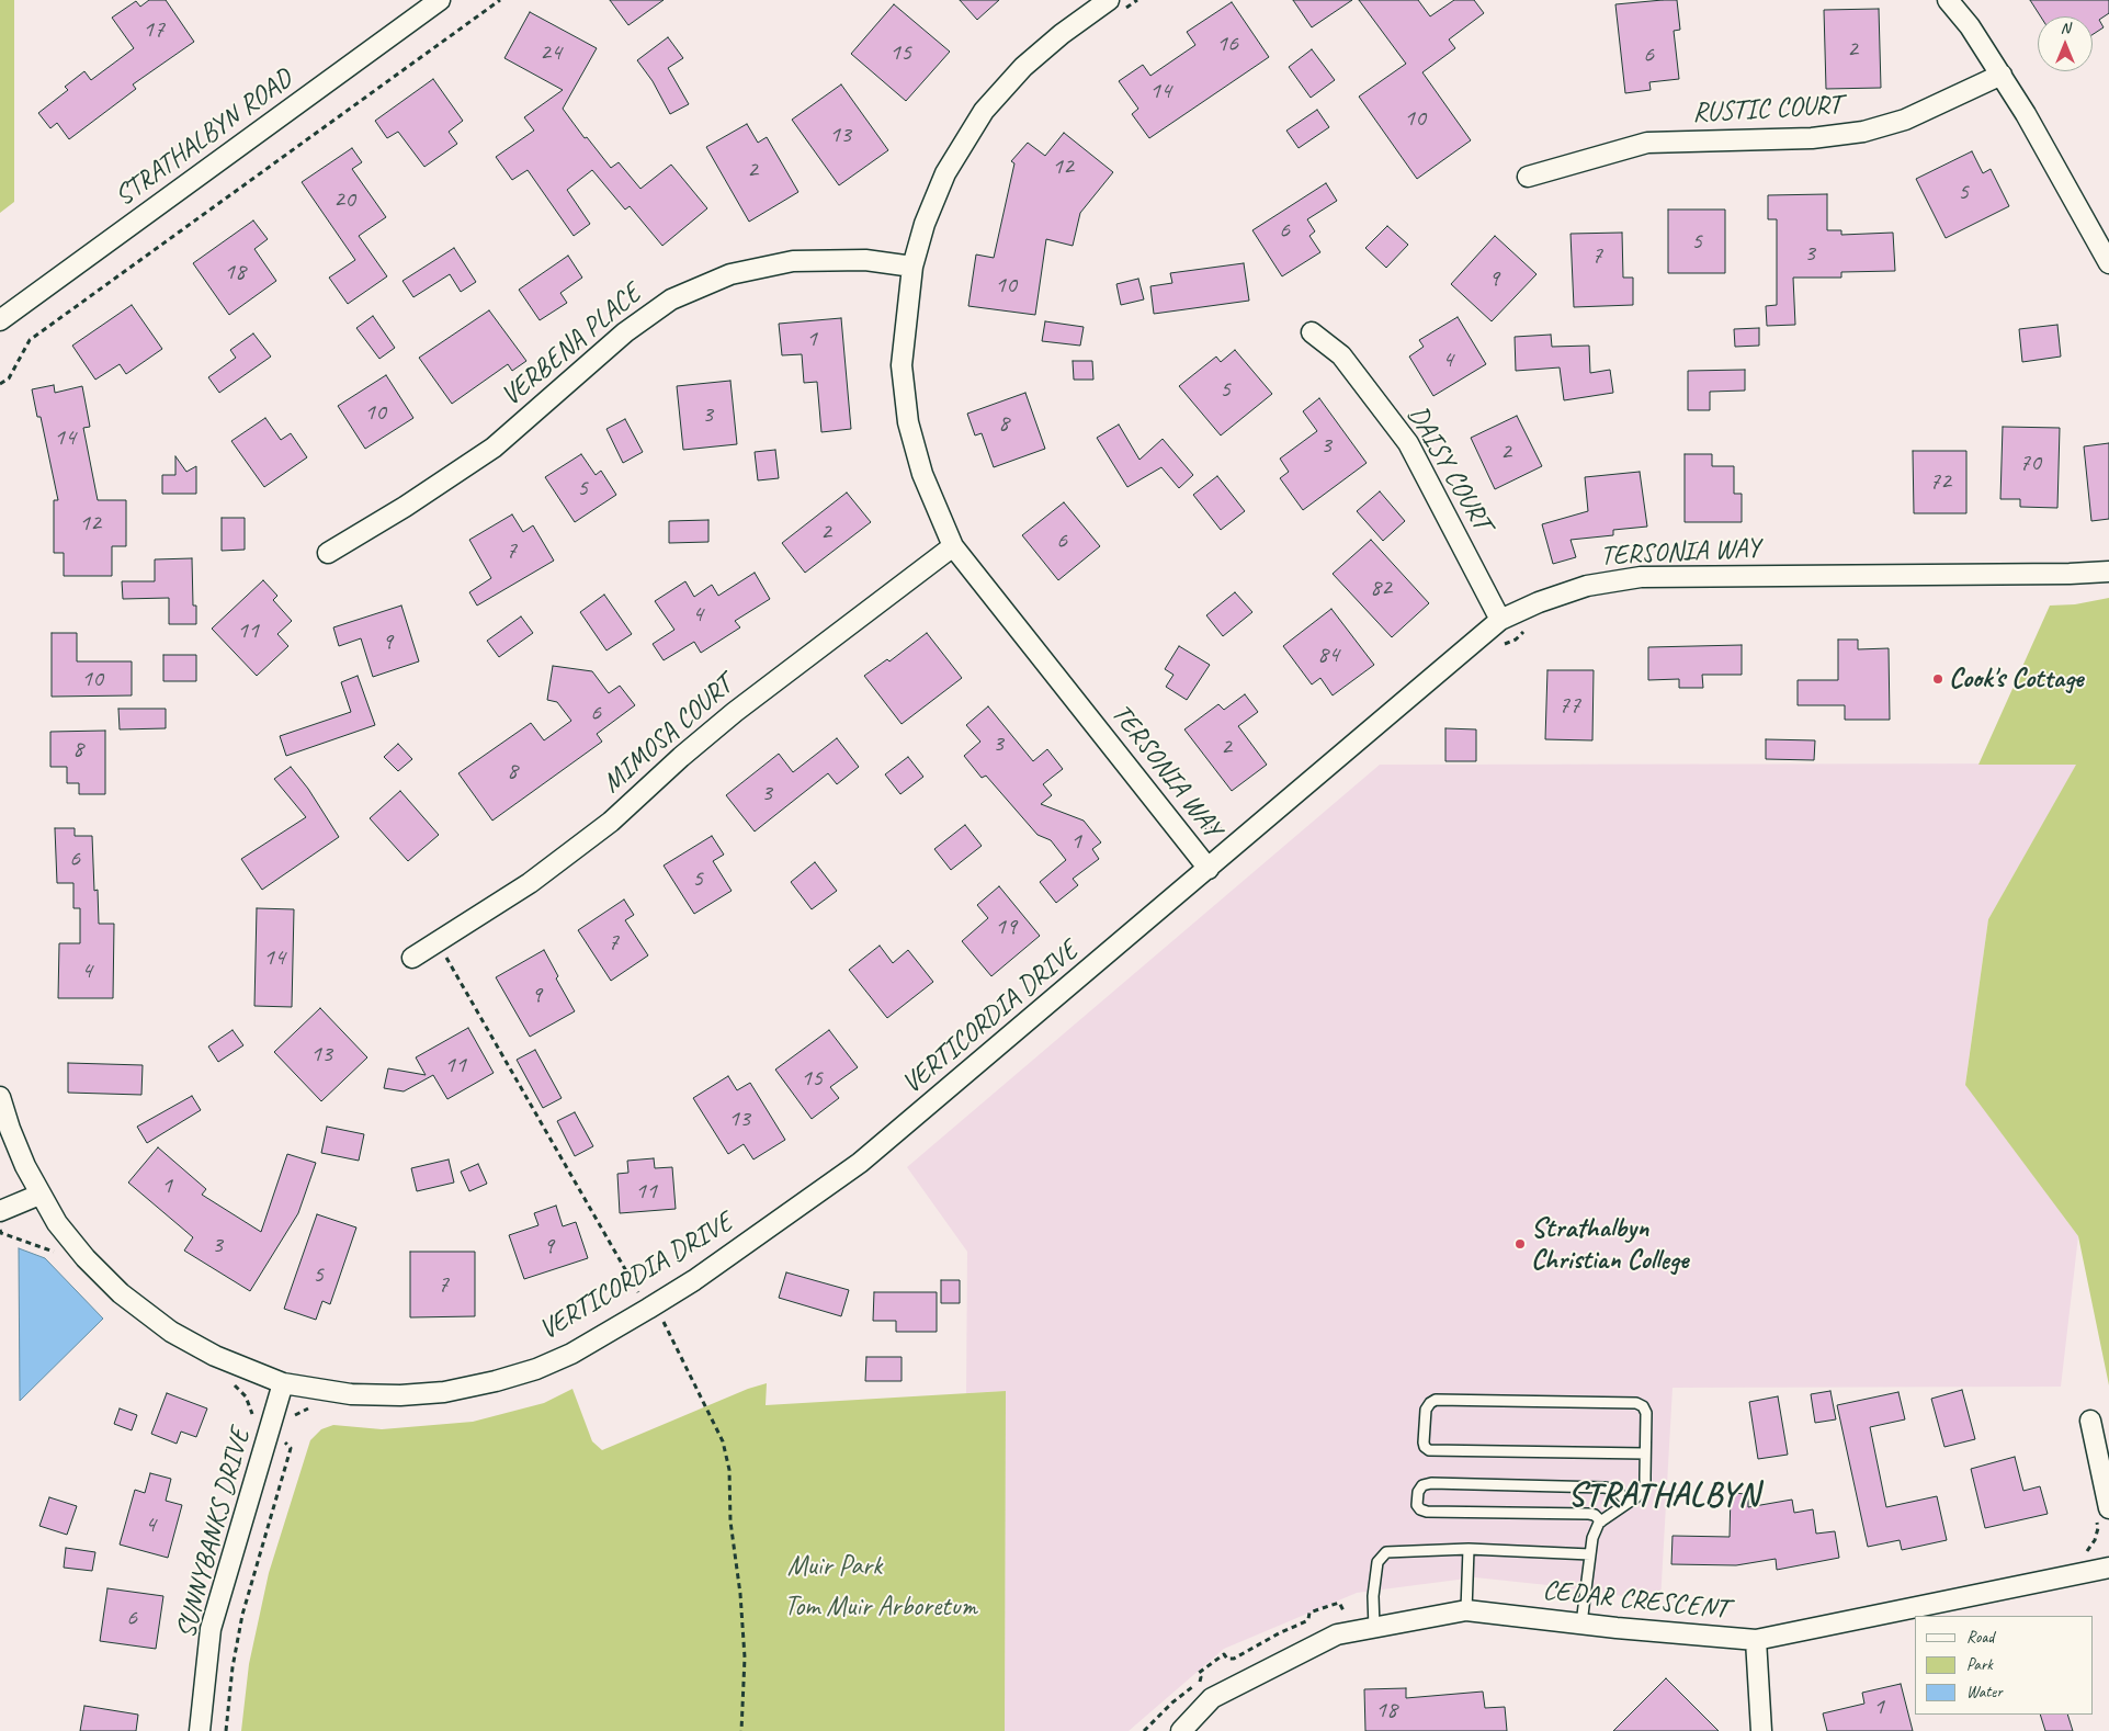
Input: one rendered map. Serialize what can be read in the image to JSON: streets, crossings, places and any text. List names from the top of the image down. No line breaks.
{"streets":{"street":["RUSTIC COURT","STRATHALBYN ROAD","VERBENA PLACE","DAISY COURT","TERSONIA WAY","MIMOSA COURT","VERTICORDIA DRIVE","SUNNYBANKS DRIVE","CEDAR CRESCENT"]},"crossings":[["VERBENA PLACE","TERSONIA WAY"],["DAISY COURT","TERSONIA WAY"],["TERSONIA WAY","MIMOSA COURT"],["TERSONIA WAY","VERTICORDIA DRIVE"],["VERTICORDIA DRIVE","SUNNYBANKS DRIVE"]],"districts":["STRATHALBYN"],"parks":["Muir Park","Tom Muir Arboretum"],"places":["Cook's Cottage","Strathalbyn Christian College"],"house_numbers":["17","16","2","24","15","6","14","10","13","12","2","5","20","6","5","3","7","18","9","10","1","4","5","10","3","8","14","3","2","70","72","5","12","2","6","7","82","4","11","9","84","10","77","6","3","2","8","8","3","1","6","5","19","7","14","4","9","13","11","15","13","1","11","3","9","5","7","4","6","1","18"],"legend":["Road","Park","Water"],"north":"top"}
